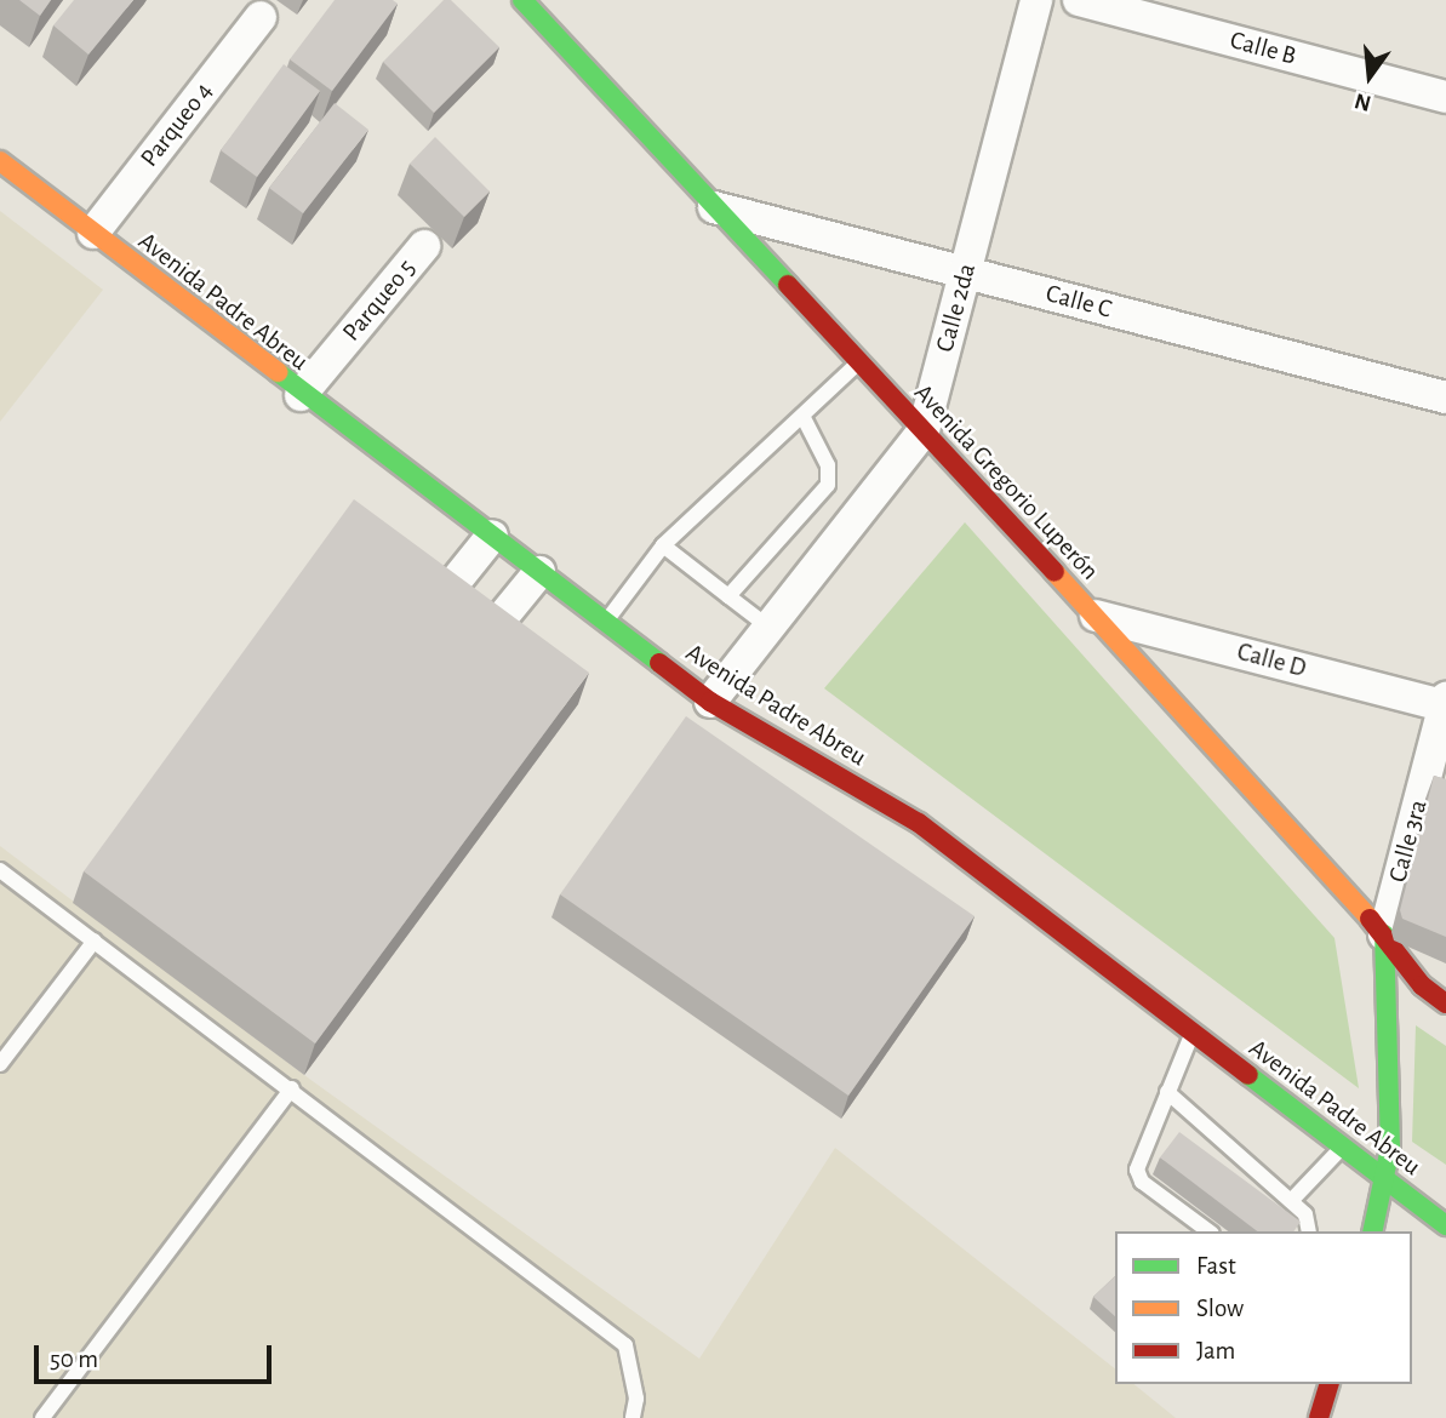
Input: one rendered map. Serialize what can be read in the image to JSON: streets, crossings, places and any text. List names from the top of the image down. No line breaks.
{"streets":{"main road":["Avenida Padre Abreu","Avenida Gregorio Luperón"],"street":["Calle B","Parqueo 4","Parqueo 5","Calle C","Calle 2da","Calle D","Calle 3ra"]},"crossings":[["Parqueo 4","Avenida Padre Abreu"],["Parqueo 5","Avenida Padre Abreu"],["Avenida Padre Abreu","Calle 2da"],["Calle C","Calle 2da"],["Calle C","Avenida Gregorio Luperón"],["Calle 2da","Avenida Gregorio Luperón"],["Avenida Gregorio Luperón","Calle D"],["Avenida Gregorio Luperón","Calle 3ra"],["Calle D","Calle 3ra"]],"legend":["Fast","Slow","Jam"],"scale_bar":"50 m","north":"bottom"}
